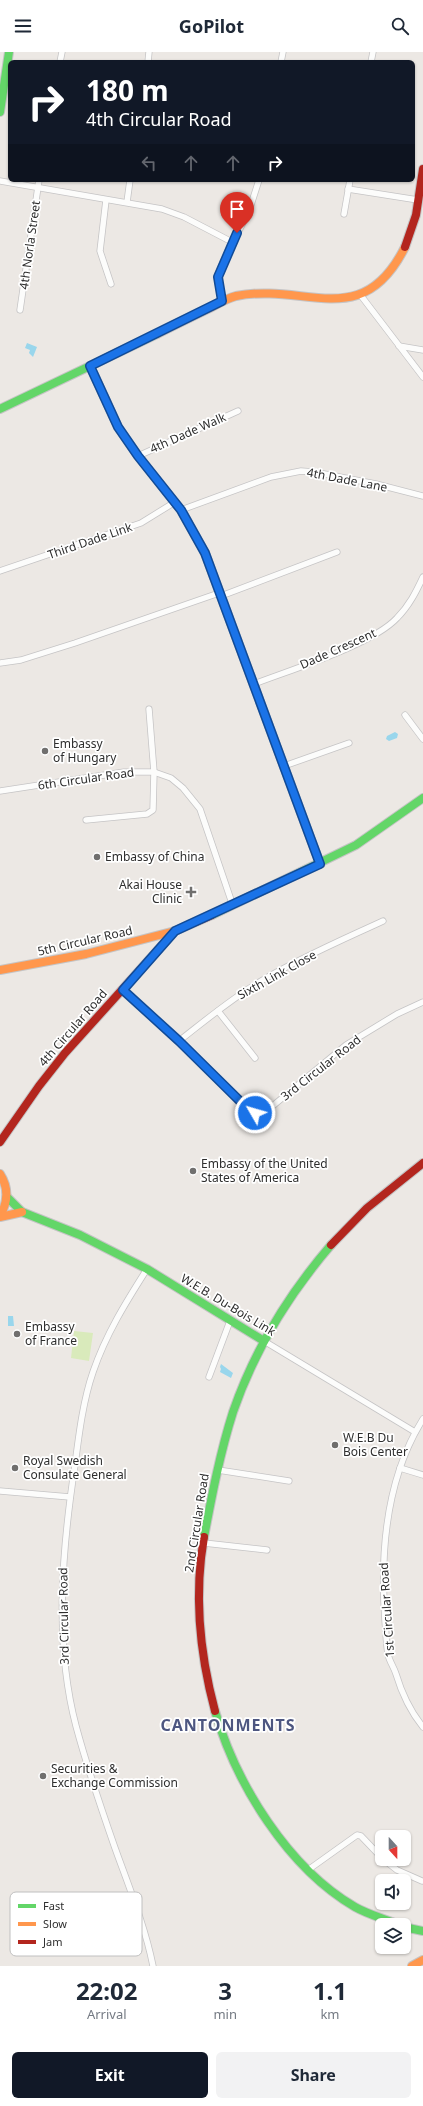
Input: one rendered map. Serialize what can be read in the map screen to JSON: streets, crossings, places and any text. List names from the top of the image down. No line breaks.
{"streets":{"street":["4th Norla Street","4th Dade Walk","4th Dade Lane","Third Dade Link","Dade Crescent","6th Circular Road","5th Circular Road","Sixth Link Close","4th Circular Road","3rd Circular Road","W.E.B. Du-Bois Link","2nd Circular Road","1st Circular Road"]},"crossings":[["6th Circular Road","4th Circular Road"],["5th Circular Road","4th Circular Road"],["Sixth Link Close","3rd Circular Road"],["3rd Circular Road","W.E.B. Du-Bois Link"],["W.E.B. Du-Bois Link","2nd Circular Road"],["W.E.B. Du-Bois Link","1st Circular Road"]],"districts":["CANTONMENTS"],"places":{"other":["Embassy of Hungary","Embassy of China","Embassy of the United States of America","Embassy of France","W.E.B Du Bois Center","Royal Swedish Consulate General","Securities & Exchange Commission"],"health":["Akai House Clinic"]},"legend":["Fast","Slow","Jam"],"north":"bottom","page":{"header":"GoPilot","turn":["180 m","4th Circular Road"],"eta":["22:02","Arrival","3","min","1.1","km"],"buttons":["Exit","Share"]}}
